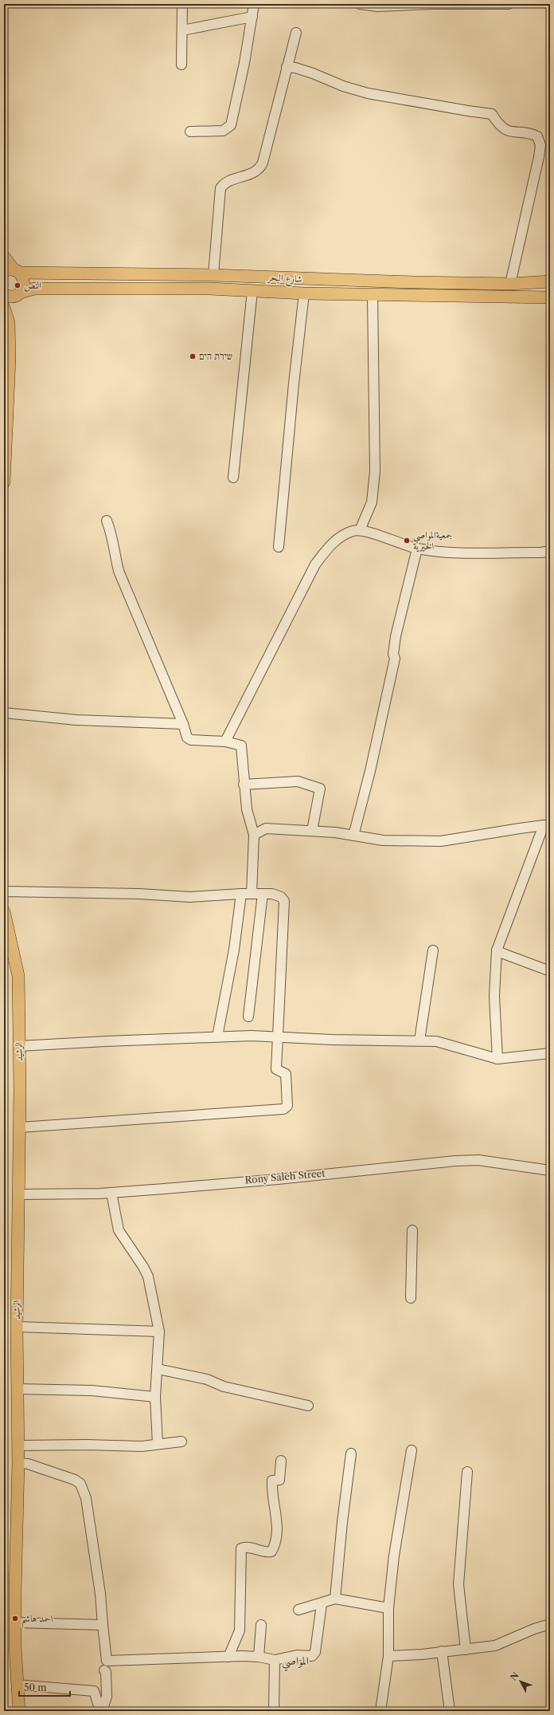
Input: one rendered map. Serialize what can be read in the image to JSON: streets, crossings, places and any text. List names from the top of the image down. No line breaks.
{"streets":{"main road":["شارع البحر","الرشيد"],"street":["Rony Saleh Street"]},"crossings":[["الرشيد","Rony Saleh Street"]],"districts":["المواصي"],"places":["النص","שירת הים","جمعيةالمواصي الخيرية","احمد هاشم"],"scale_bar":"50 m","north":"top left"}
